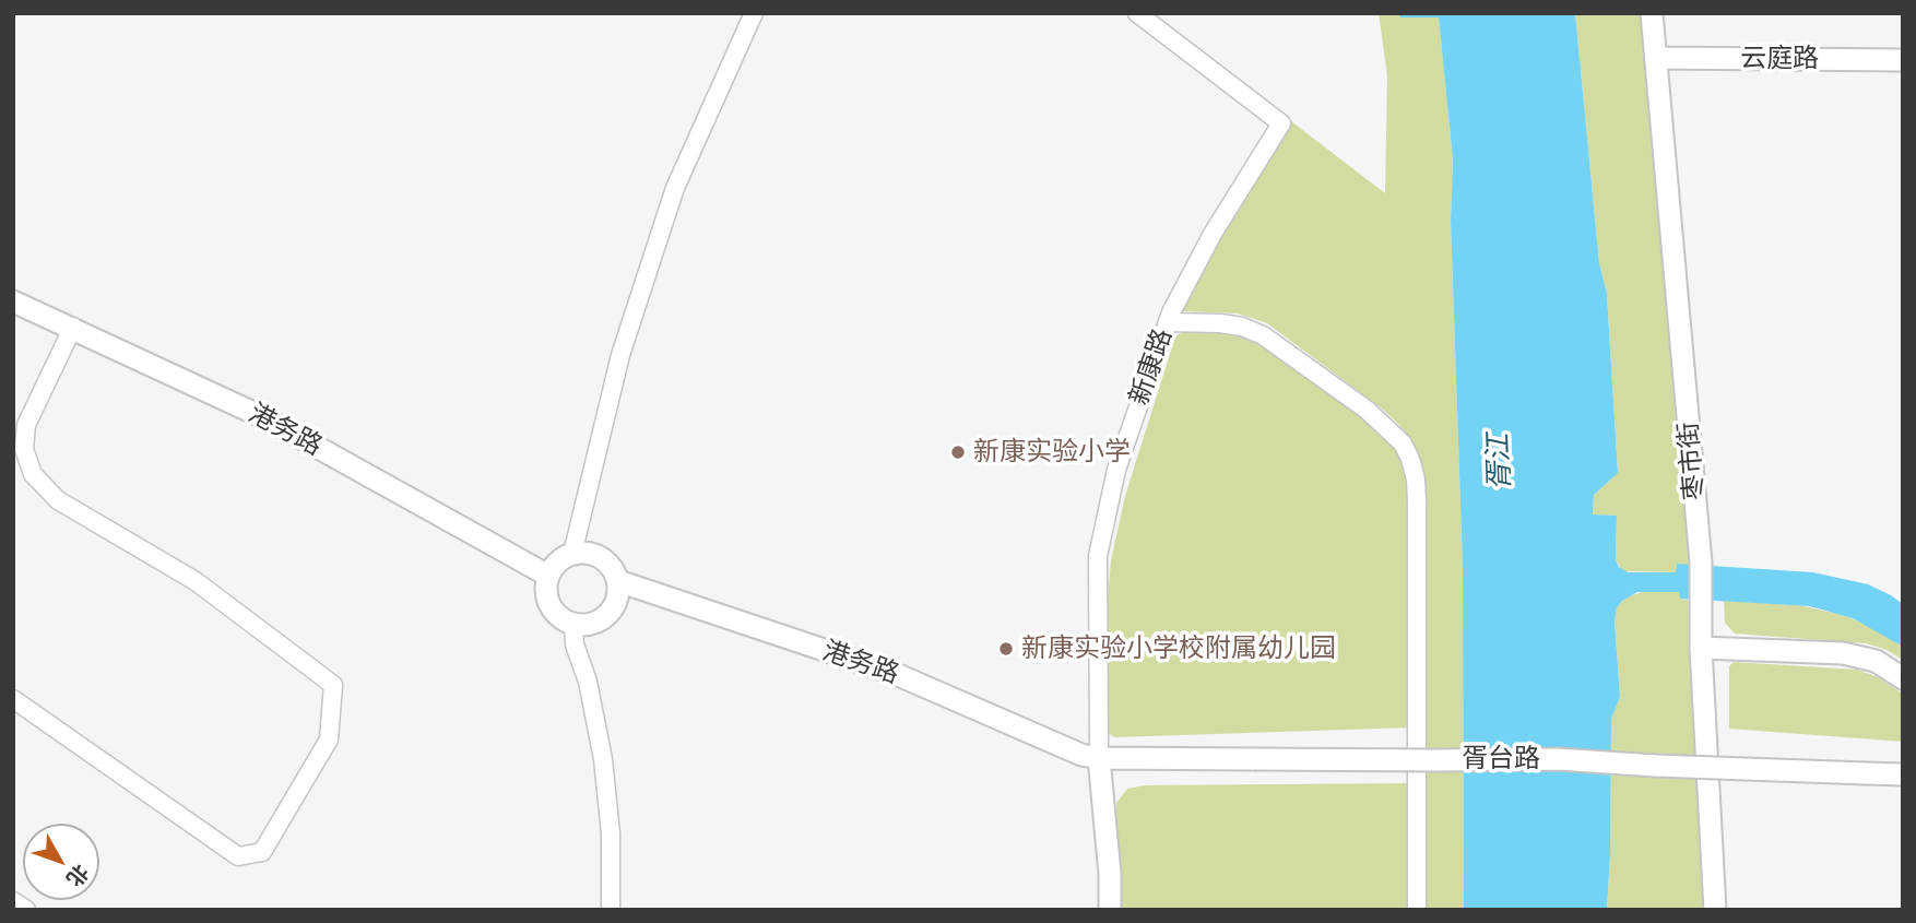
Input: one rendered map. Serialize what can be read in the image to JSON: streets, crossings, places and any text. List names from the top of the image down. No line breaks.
{"streets":{"street":["云庭路","新康路","港务路","枣市街","胥台路"]},"crossings":[["云庭路","枣市街"],["新康路","港务路"],["新康路","胥台路"],["港务路","胥台路"]],"water":["胥江"],"places":["新康实验小学","新康实验小学校附属幼儿园"],"north":"bottom right"}
